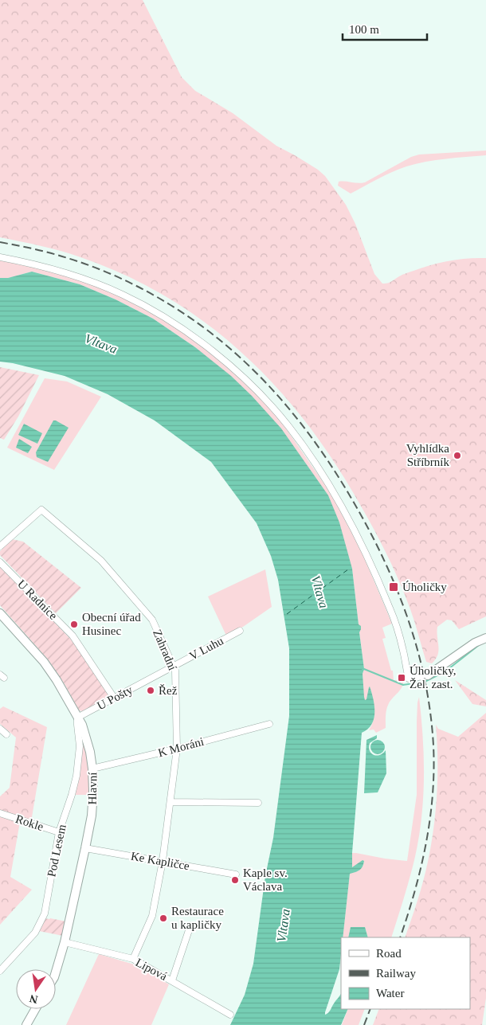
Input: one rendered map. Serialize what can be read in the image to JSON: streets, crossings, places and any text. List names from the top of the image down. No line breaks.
{"streets":{"street":["U Radnice","V Luhu","Zahradní","U Pošty","K Moráni","Hlavní","Rokle","Pod Lesem","Ke Kapličce","Lipová"]},"crossings":[["U Radnice","U Pošty"],["V Luhu","Zahradní"],["V Luhu","U Pošty"],["Zahradní","U Pošty"],["Zahradní","K Moráni"],["Zahradní","Ke Kapličce"],["Zahradní","Lipová"],["U Pošty","Hlavní"],["U Pošty","Pod Lesem"],["K Moráni","Hlavní"],["Hlavní","Pod Lesem"],["Hlavní","Ke Kapličce"],["Hlavní","Lipová"],["Rokle","Pod Lesem"]],"water":["Vltava"],"places":{"other":["Vyhlídka Stříbrník","Obecní úřad Husinec","Řež","Kaple sv. Václava","Restaurace u kapličky"],"transit":["Úholičky","Úholičky, Žel. zast."]},"legend":["Road","Railway","Water"],"scale_bar":"100 m","north":"bottom"}
